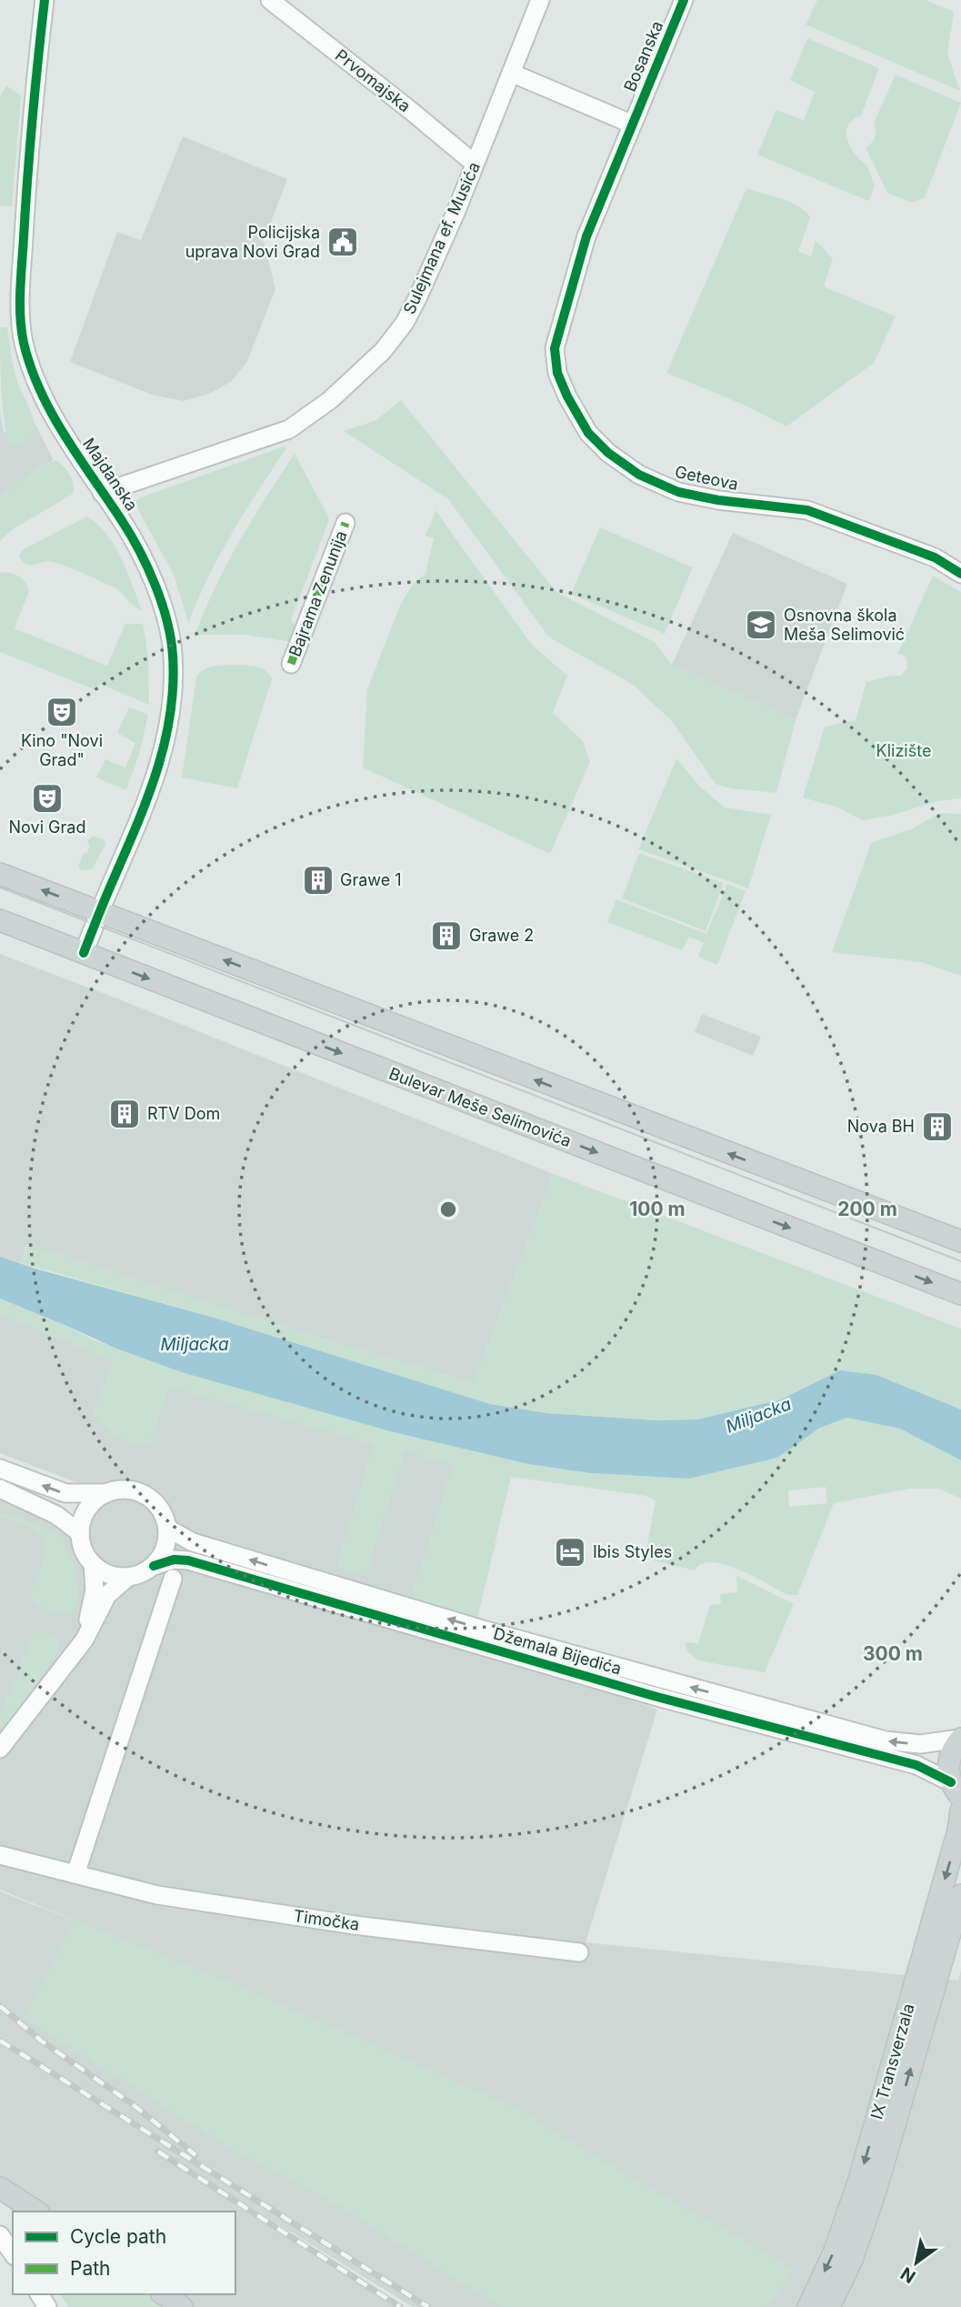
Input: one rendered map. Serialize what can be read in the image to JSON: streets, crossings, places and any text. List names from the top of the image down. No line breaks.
{"streets":{"main road":["Bulevar Meše Selimovića","IX Transverzala"],"street":["Bosanska","Prvomajska","Sulejmana ef. Musića","Majdanska","Geteova","Bajrama Zenunija","Džemala Bijedića","Timočka"]},"crossings":[["Bosanska","Geteova"],["Prvomajska","Sulejmana ef. Musića"],["Sulejmana ef. Musića","Majdanska"],["Majdanska","Bulevar Meše Selimovića"]],"water":["Miljacka"],"parks":["Klizište"],"places":{"public building":["Policijska uprava Novi Grad"],"school or university":["Osnovna škola Meša Selimović"],"theatre":["Kino \"Novi Grad\"","Novi Grad"],"building":["Grawe 1","Grawe 2","RTV Dom","Nova BH"],"hotel":["Ibis Styles"]},"legend":["Cycle path","Path"],"north":"bottom left","rings":["100 m","200 m","300 m"]}
